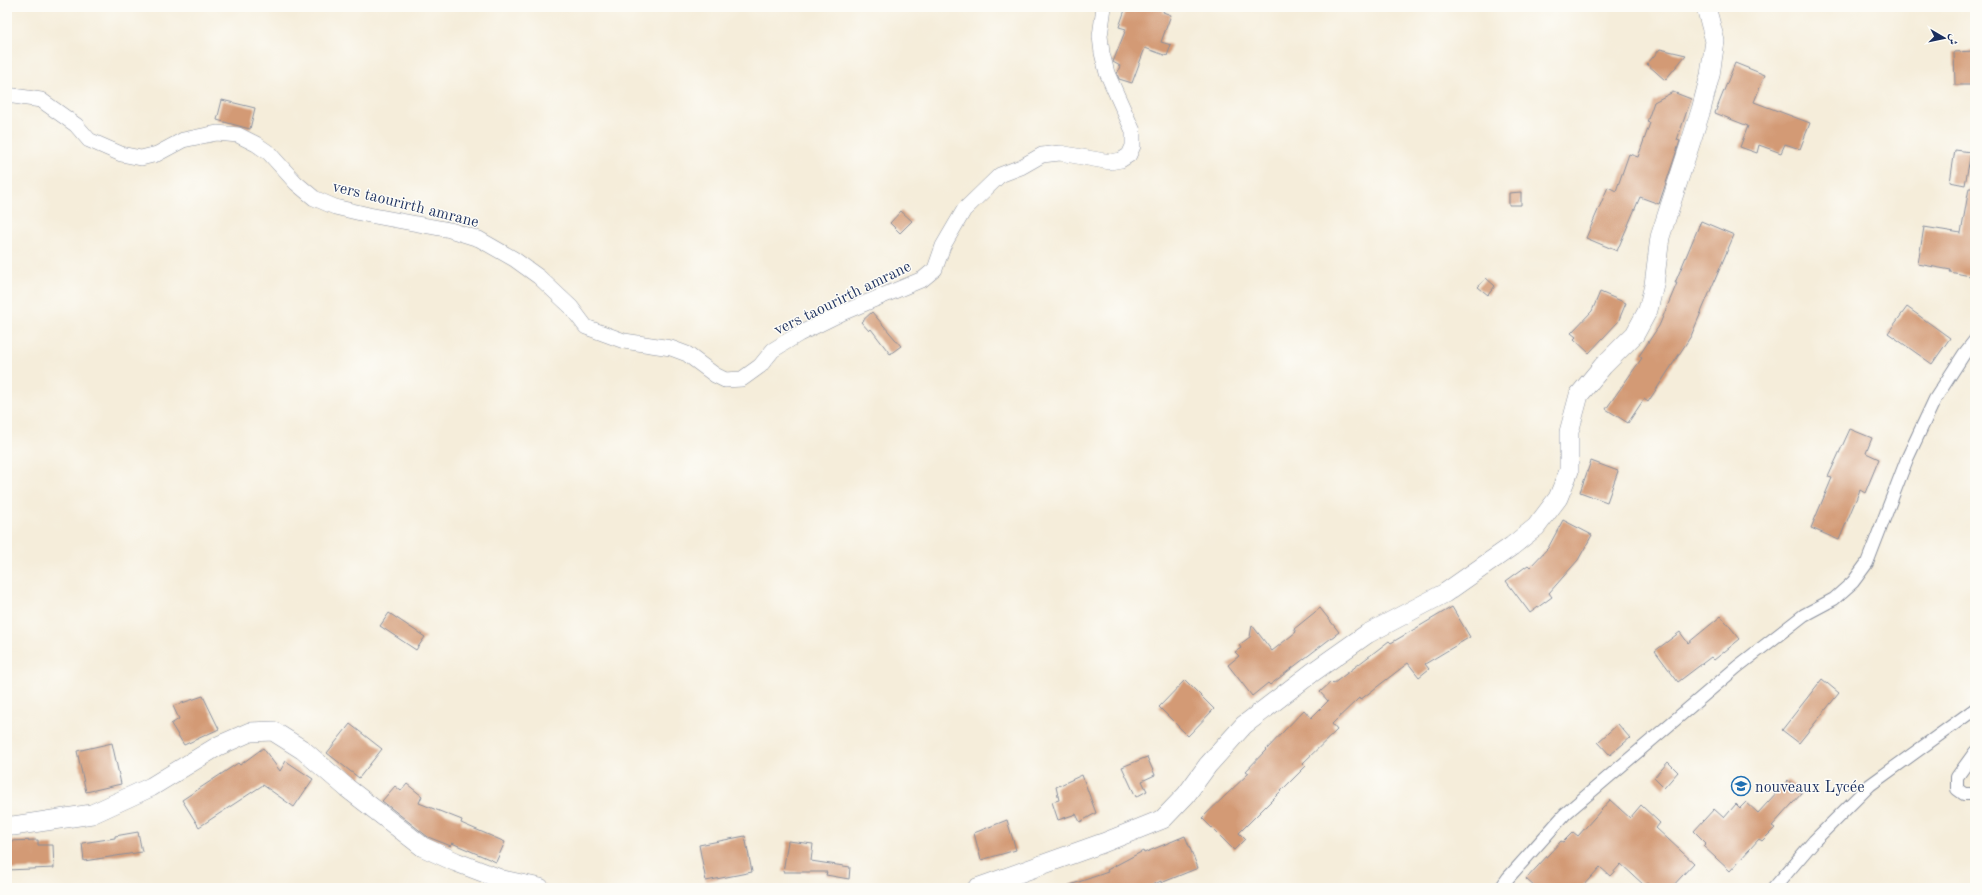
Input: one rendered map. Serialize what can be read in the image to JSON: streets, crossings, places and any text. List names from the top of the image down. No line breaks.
{"streets":{"street":["vers taourirth amrane"]},"places":{"school or university":["nouveaux Lycée"]},"north":"right"}
